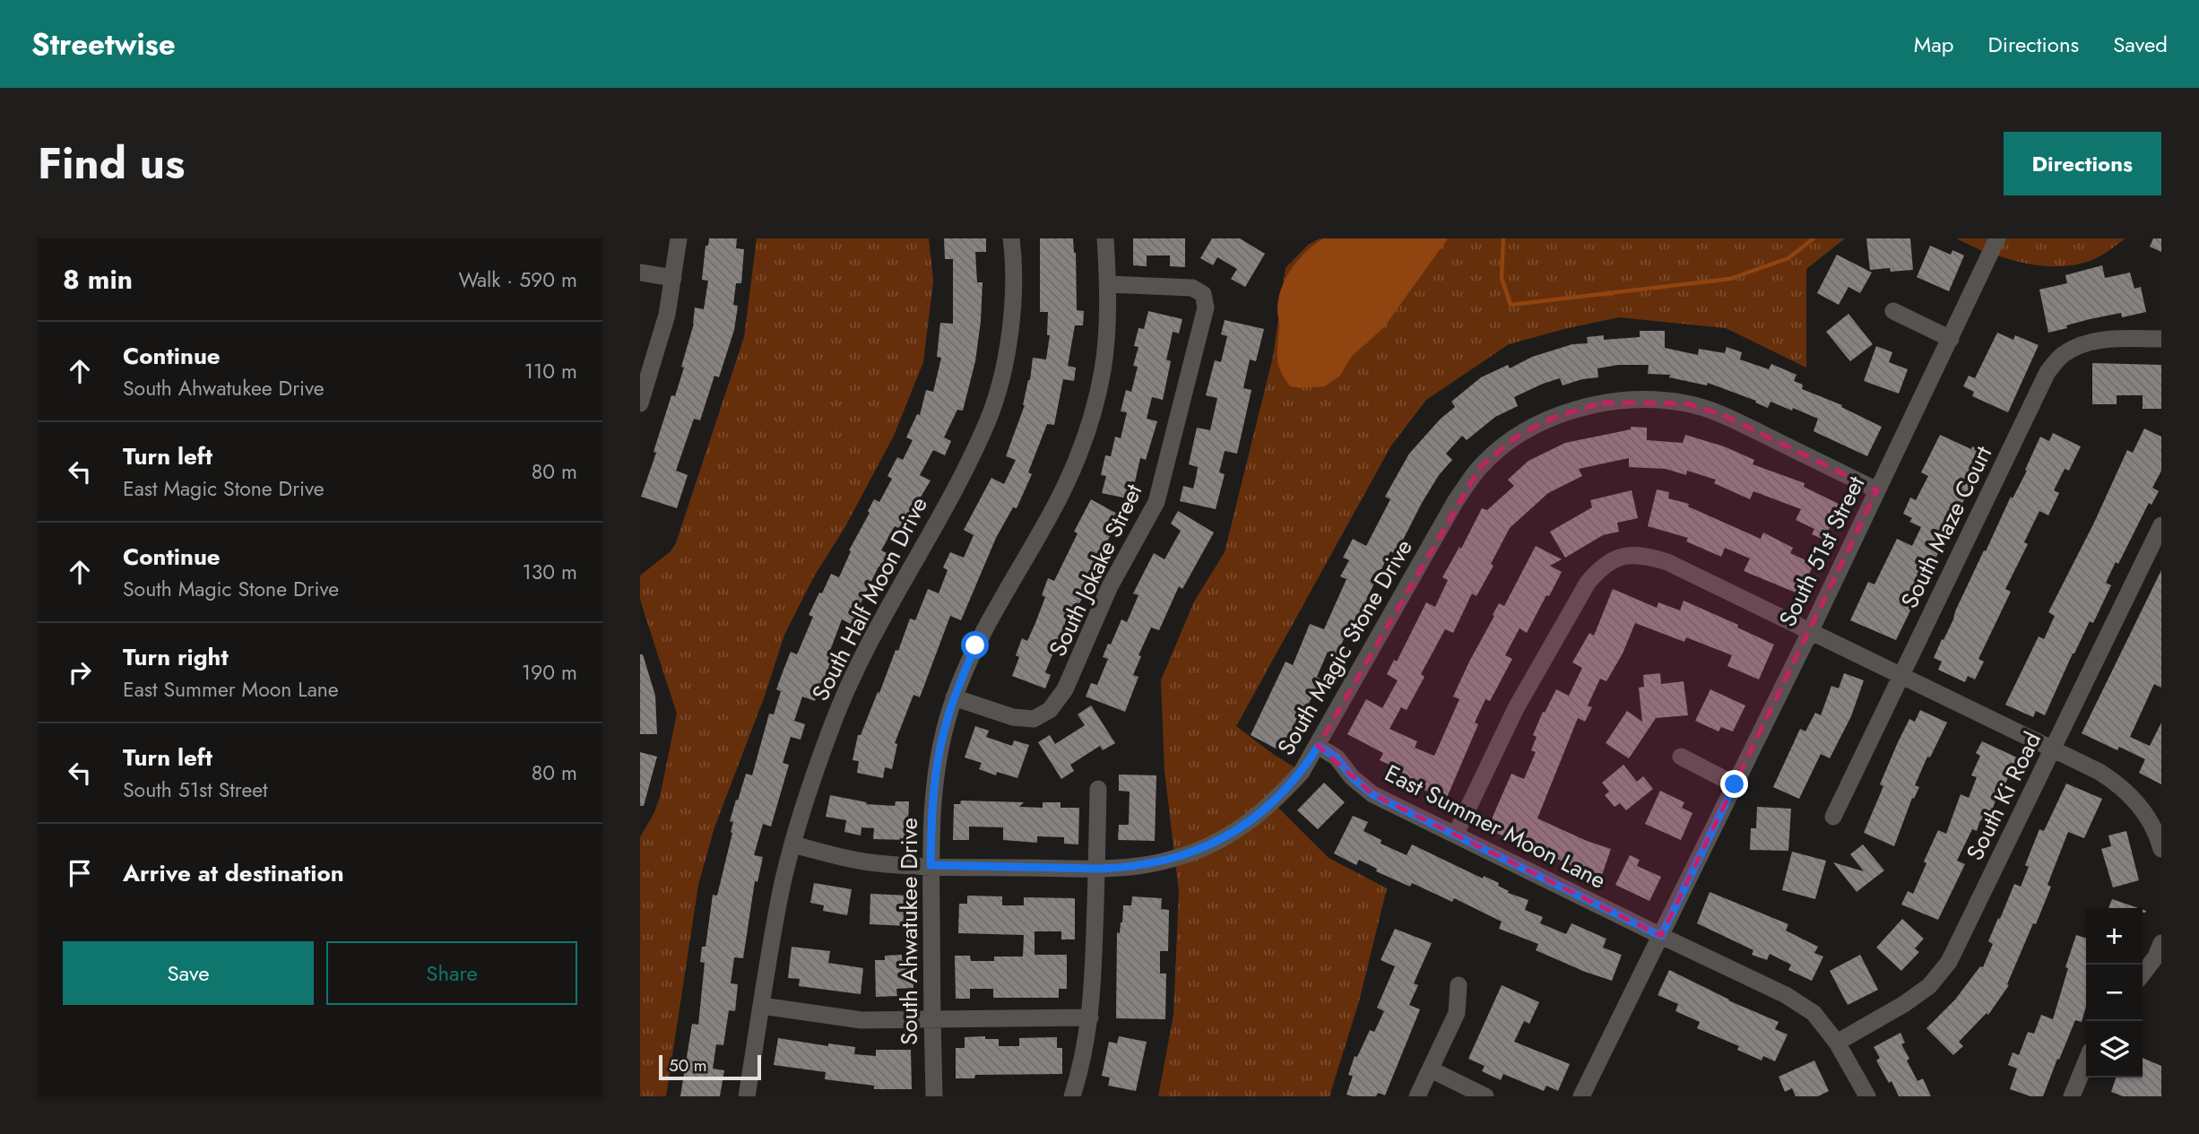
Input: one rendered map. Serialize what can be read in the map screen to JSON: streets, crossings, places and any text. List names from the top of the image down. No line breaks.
{"streets":{"street":["South Maze Court","South 51st Street","South Jokake Street","South Half Moon Drive","South Magic Stone Drive","South Ki Road","East Summer Moon Lane","South Ahwatukee Drive"]},"crossings":[["South 51st Street","South Magic Stone Drive"],["South 51st Street","East Summer Moon Lane"],["South Jokake Street","South Ahwatukee Drive"],["South Half Moon Drive","South Magic Stone Drive"],["South Magic Stone Drive","East Summer Moon Lane"],["South Magic Stone Drive","South Ahwatukee Drive"],["South Ki Road","East Summer Moon Lane"]],"scale_bar":"50 m","page":{"header":"Streetwise","nav":["Map","Directions","Saved"],"title":"Find us","buttons":["Directions",["Save","Share"]],"heading":["8 min","Walk · 590 m"],"list":[["Continue","South Ahwatukee Drive","110 m"],["Turn left","East Magic Stone Drive","80 m"],["Continue","South Magic Stone Drive","130 m"],["Turn right","East Summer Moon Lane","190 m"],["Turn left","South 51st Street","80 m"],"Arrive at destination"],"map_buttons":["+","−"],"scale":"50 m"}}
